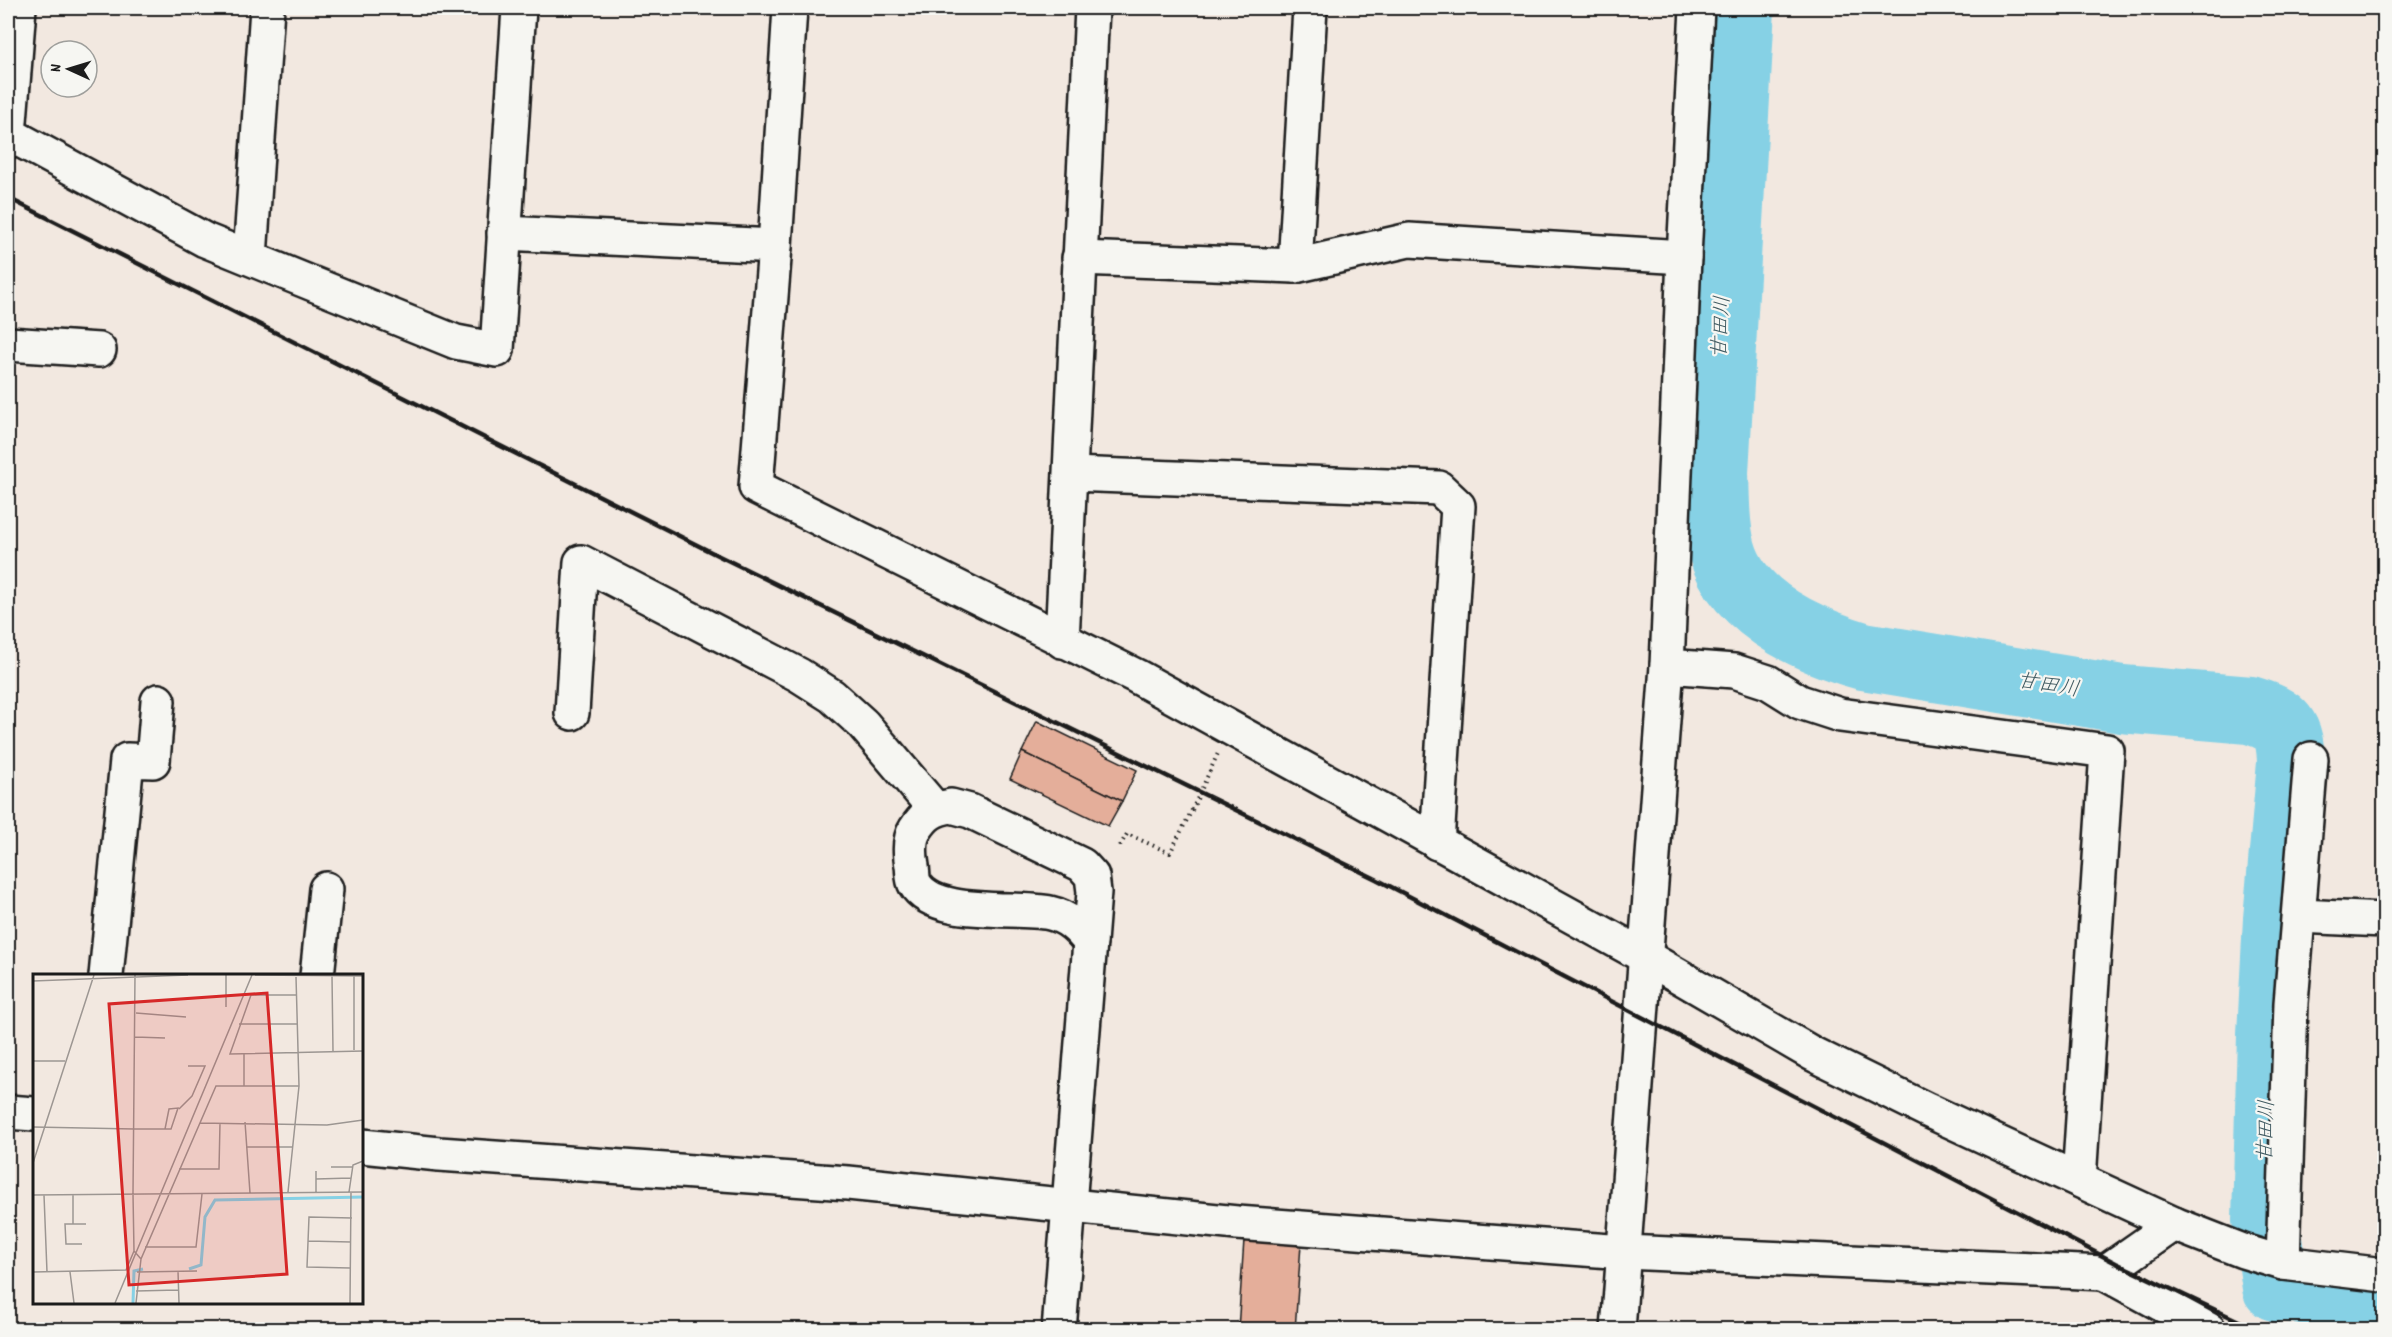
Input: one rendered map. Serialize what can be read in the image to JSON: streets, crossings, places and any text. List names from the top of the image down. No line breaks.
{"water":["甘田川"],"north":"left"}
